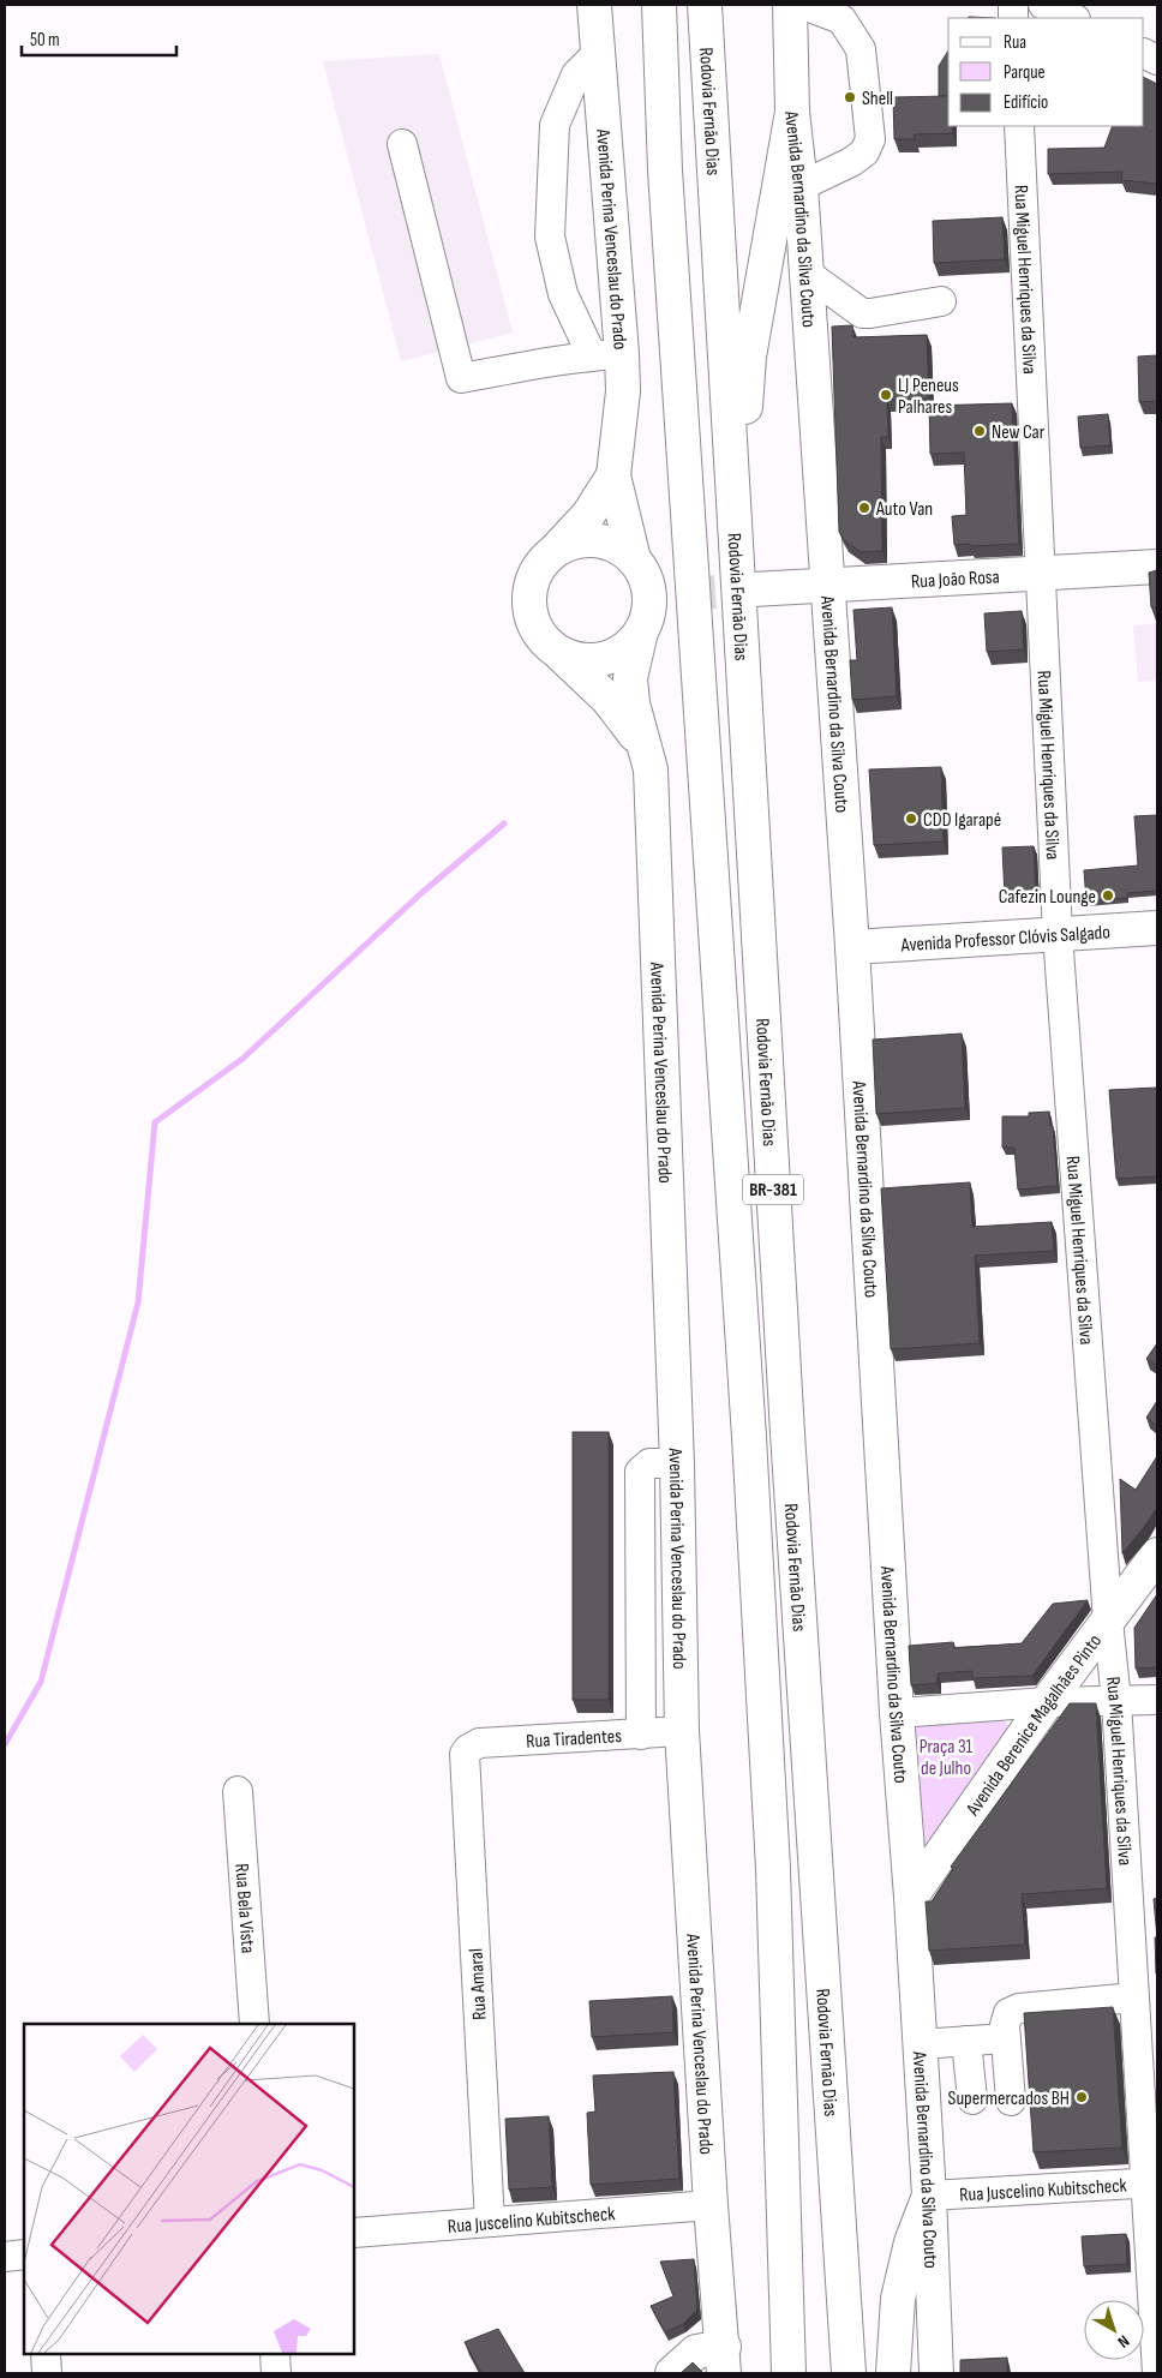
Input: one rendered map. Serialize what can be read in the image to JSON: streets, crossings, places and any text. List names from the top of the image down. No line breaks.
{"streets":{"main road":["Rodovia Fernão Dias","Avenida Bernardino da Silva Couto","Avenida Perina Venceslau do Prado","Rua João Rosa","Avenida Professor Clóvis Salgado","BR-381","Avenida Berenice Magalhães Pinto"],"street":["Rua Miguel Henriques da Silva","Rua Tiradentes","Rua Bela Vista","Rua Amaral","Rua Juscelino Kubitscheck"]},"crossings":[["Avenida Bernardino da Silva Couto","Rua João Rosa"],["Avenida Bernardino da Silva Couto","Avenida Professor Clóvis Salgado"],["Avenida Bernardino da Silva Couto","Avenida Berenice Magalhães Pinto"],["Avenida Bernardino da Silva Couto","Rua Juscelino Kubitscheck"],["Avenida Perina Venceslau do Prado","Rua Tiradentes"],["Avenida Perina Venceslau do Prado","Rua Juscelino Kubitscheck"],["Rua Miguel Henriques da Silva","Rua João Rosa"],["Rua Miguel Henriques da Silva","Avenida Professor Clóvis Salgado"],["Rua Miguel Henriques da Silva","Avenida Berenice Magalhães Pinto"],["Rua Miguel Henriques da Silva","Rua Juscelino Kubitscheck"],["Rua Tiradentes","Rua Amaral"],["Rua Amaral","Rua Juscelino Kubitscheck"]],"parks":["Praça 31 de Julho"],"places":["Shell","LJ Peneus Palhares","New Car","Auto Van","CDD Igarapé","Cafezin Lounge","Supermercados BH"],"legend":["Rua","Parque","Edifício"],"scale_bar":"50 m","north":"bottom right"}
